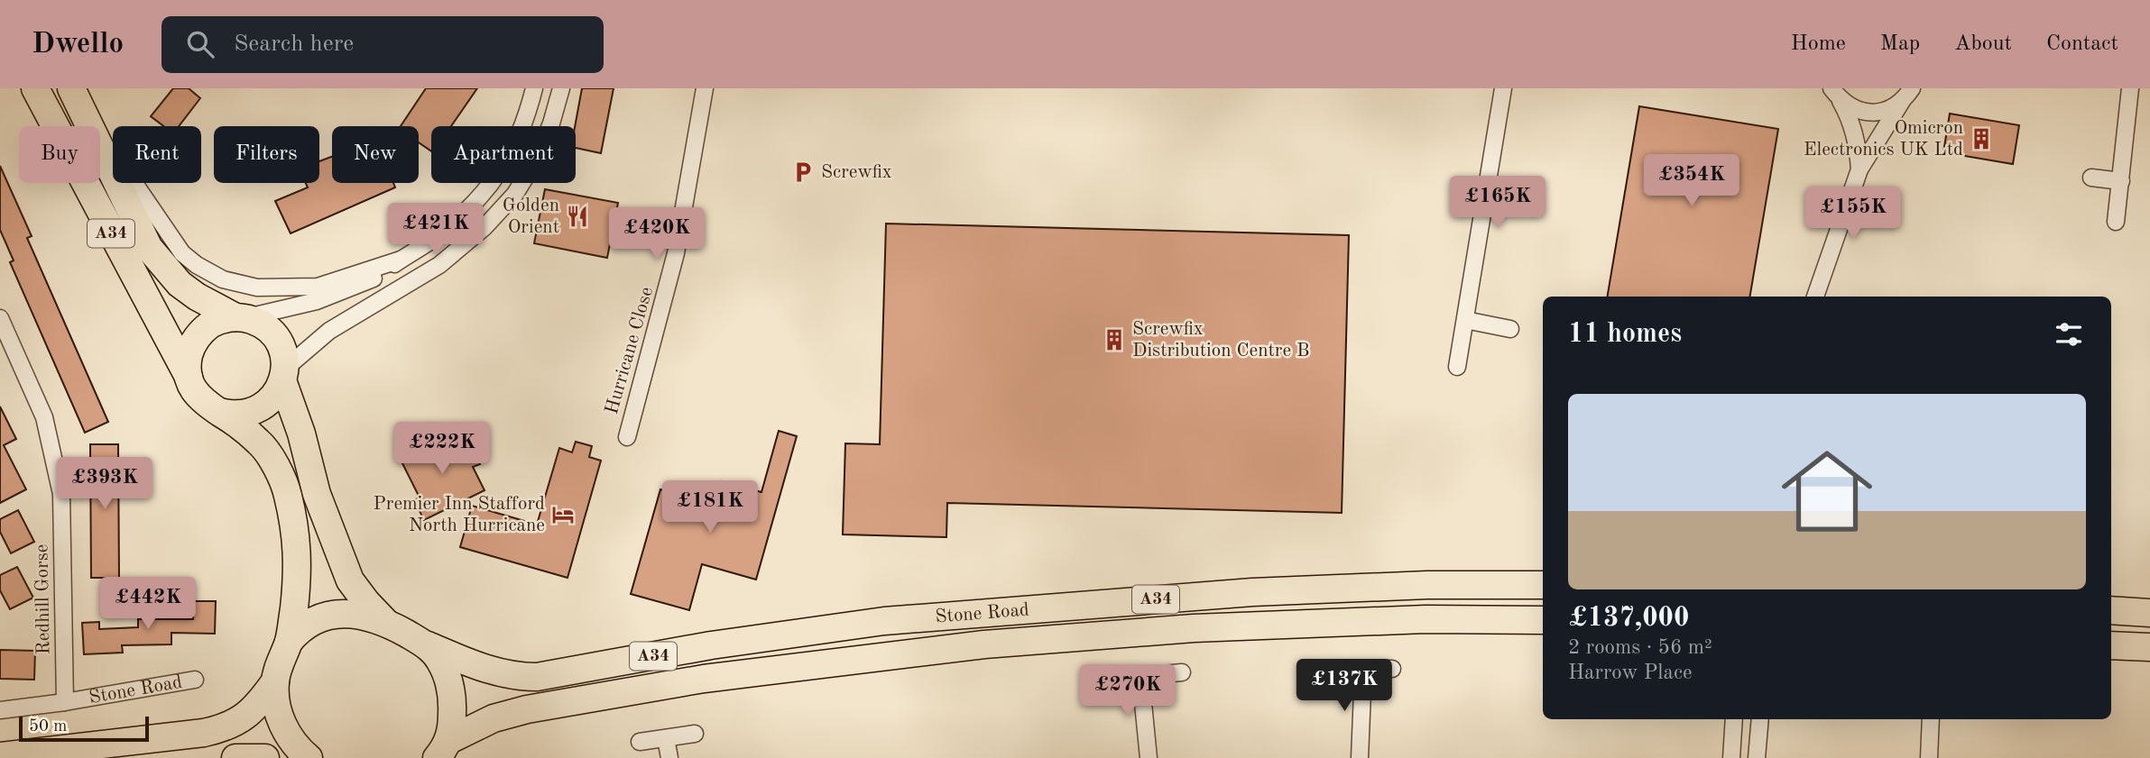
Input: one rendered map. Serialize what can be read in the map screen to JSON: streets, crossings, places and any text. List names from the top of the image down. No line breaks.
{"streets":{"highway":["A34","Stone Road"],"street":["Hurricane Close","Redhill Gorse"]},"crossings":[["Redhill Gorse","Stone Road"]],"places":{"building":["Omicron Electronics UK Ltd","Screwfix Distribution Centre B"],"parking":["Screwfix"],"restaurant":["Golden Orient"],"hotel":["Premier Inn Stafford North Hurricane"]},"scale_bar":"50 m","page":{"header":"Dwello","search":"Search here","nav":["Home","Map","About","Contact"],"chip":["Buy","Rent","Filters","New","Apartment"],"price":["£354K","£165K","£155K","£421K","£420K","£222K","£393K","£181K","£442K","£137K","£270K"],"heading":"11 homes","list":[{"name":"£137,000","note":"2 rooms · 56 m² · Harrow Place"}],"scale":"50 m"}}
